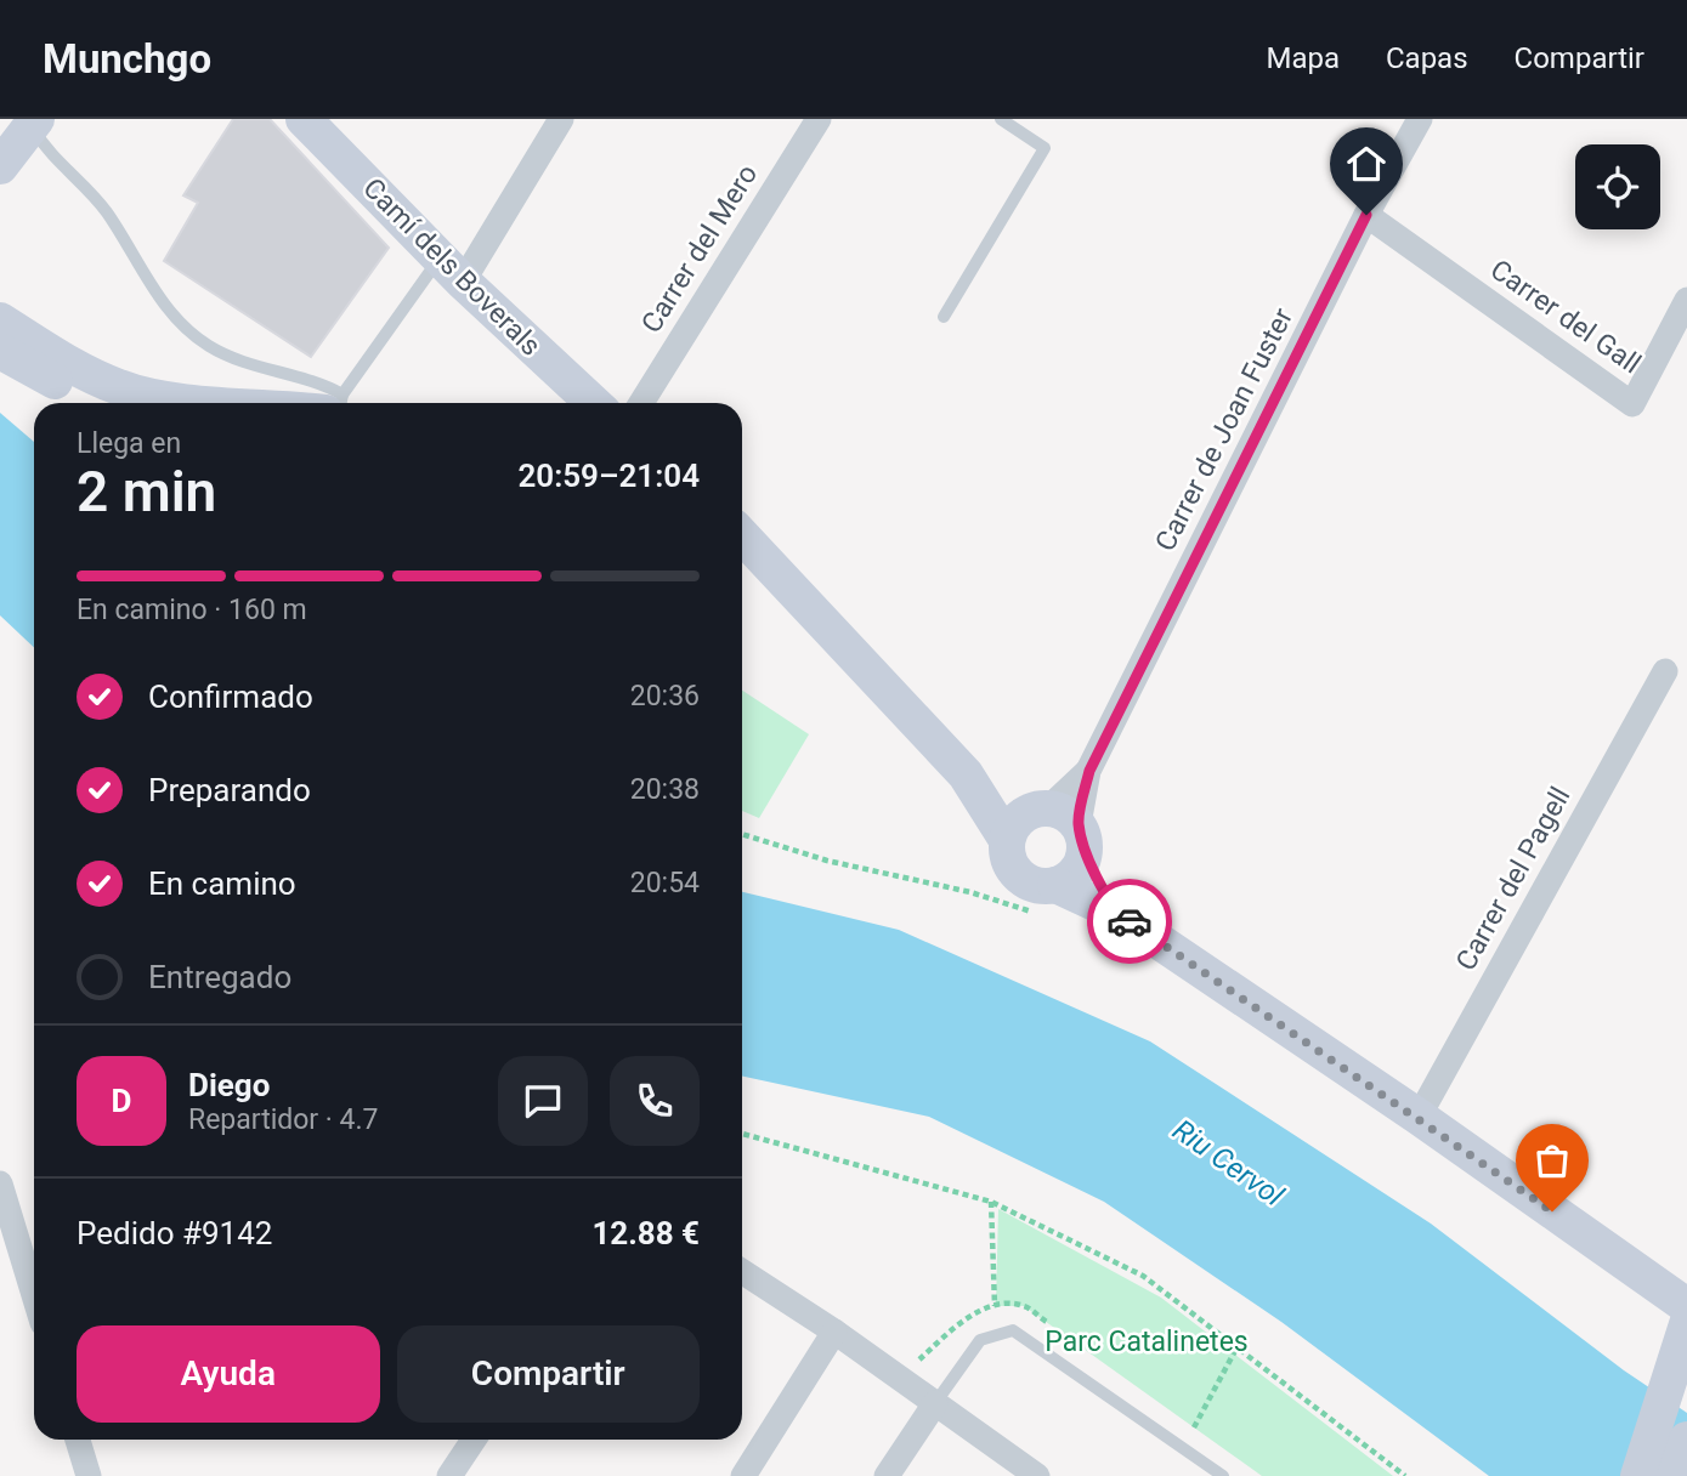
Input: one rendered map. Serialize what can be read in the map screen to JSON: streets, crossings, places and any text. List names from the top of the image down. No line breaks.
{"streets":{"street":["Carrer del Mero","Camí dels Boverals","Carrer del Gall","Carrer de Joan Fuster","Carrer del Pagell"]},"crossings":[["Carrer del Gall","Carrer de Joan Fuster"]],"water":["Riu Cervol"],"parks":["Parc Catalinetes"],"page":{"header":"Munchgo","nav":["Mapa","Capas","Compartir"],"heading":["2 min","Llega en","20:59–21:04"],"panel":["Diego","Repartidor · 4.7","Pedido #9142","12.88 €"],"bar":"En camino · 160 m","list":[["Confirmado","20:36"],["Preparando","20:38"],["En camino","20:54"],"Entregado"],"round":"D","buttons":["Ayuda","Compartir"]}}
